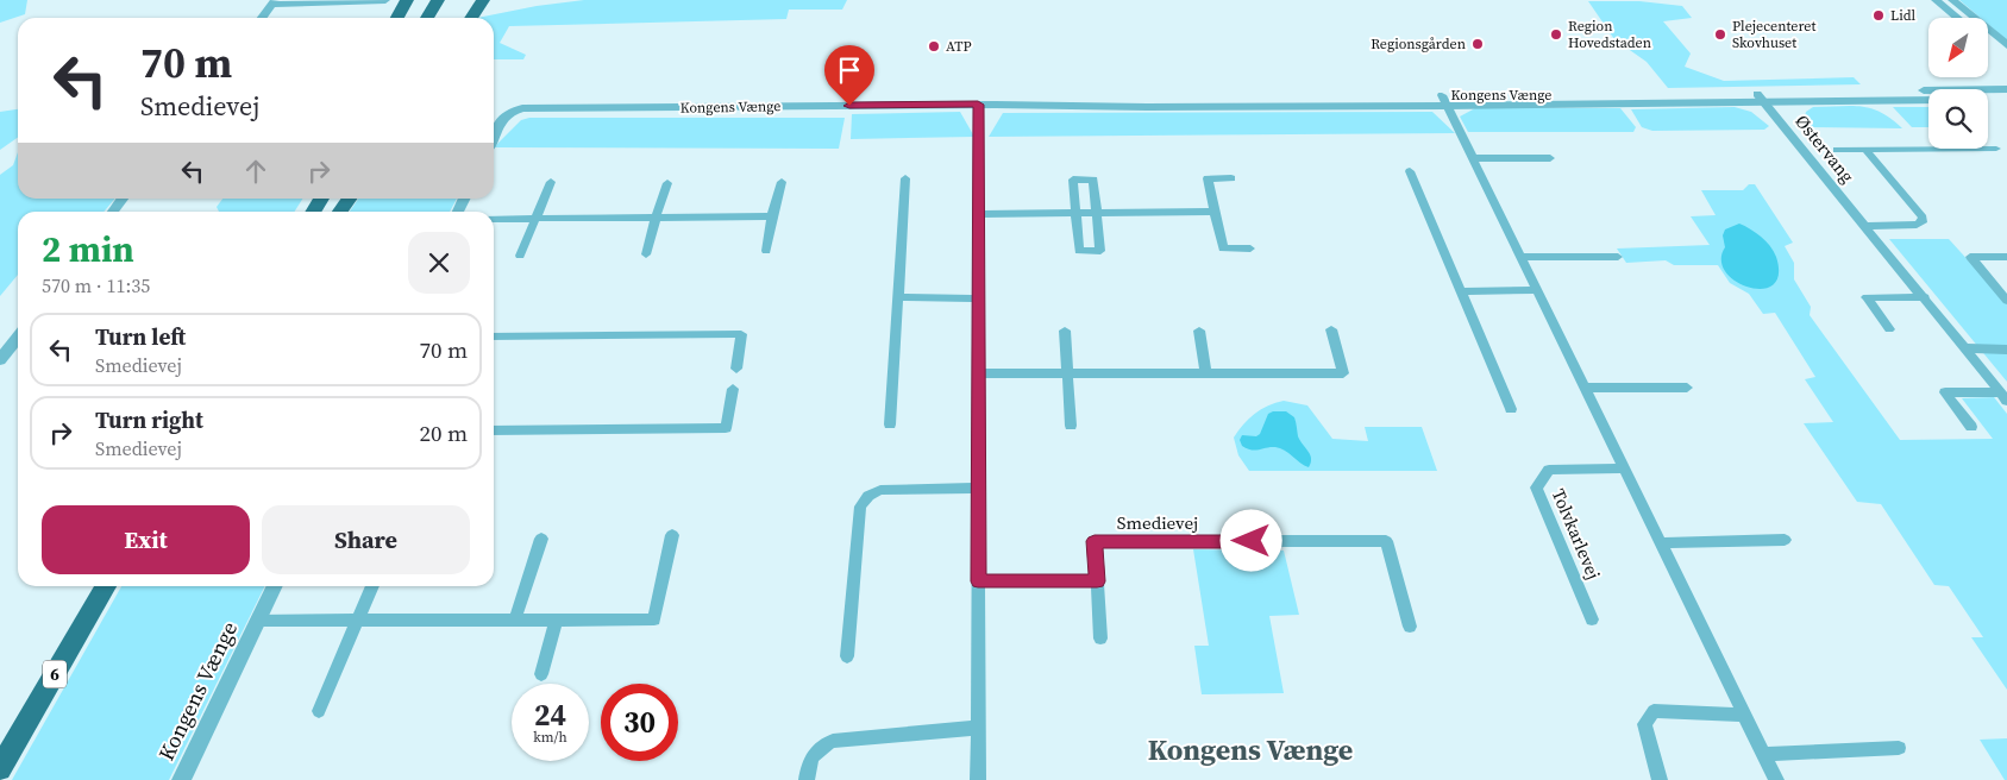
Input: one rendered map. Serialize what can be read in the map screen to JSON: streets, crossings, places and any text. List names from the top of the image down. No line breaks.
{"streets":{"highway":["6"],"street":["Kongens Vænge","Østervang","Smedievej","Tolvkarlevej"]},"crossings":[["Kongens Vænge","Østervang"]],"districts":["Kongens Vænge"],"places":["Lidl","Region Hovedstaden","Plejecenteret Skovhuset","Regionsgården","ATP"],"north":"bottom left","page":{"turn":["70 m","Smedievej"],"heading":["2 min","570 m · 11:35"],"list":[{"name":"Turn left","note":"Smedievej","value":"70 m"},{"name":"Turn right","note":"Smedievej","value":"20 m"}],"buttons":["Exit","Share"],"speed":"24 km/h","limit":"30"}}
